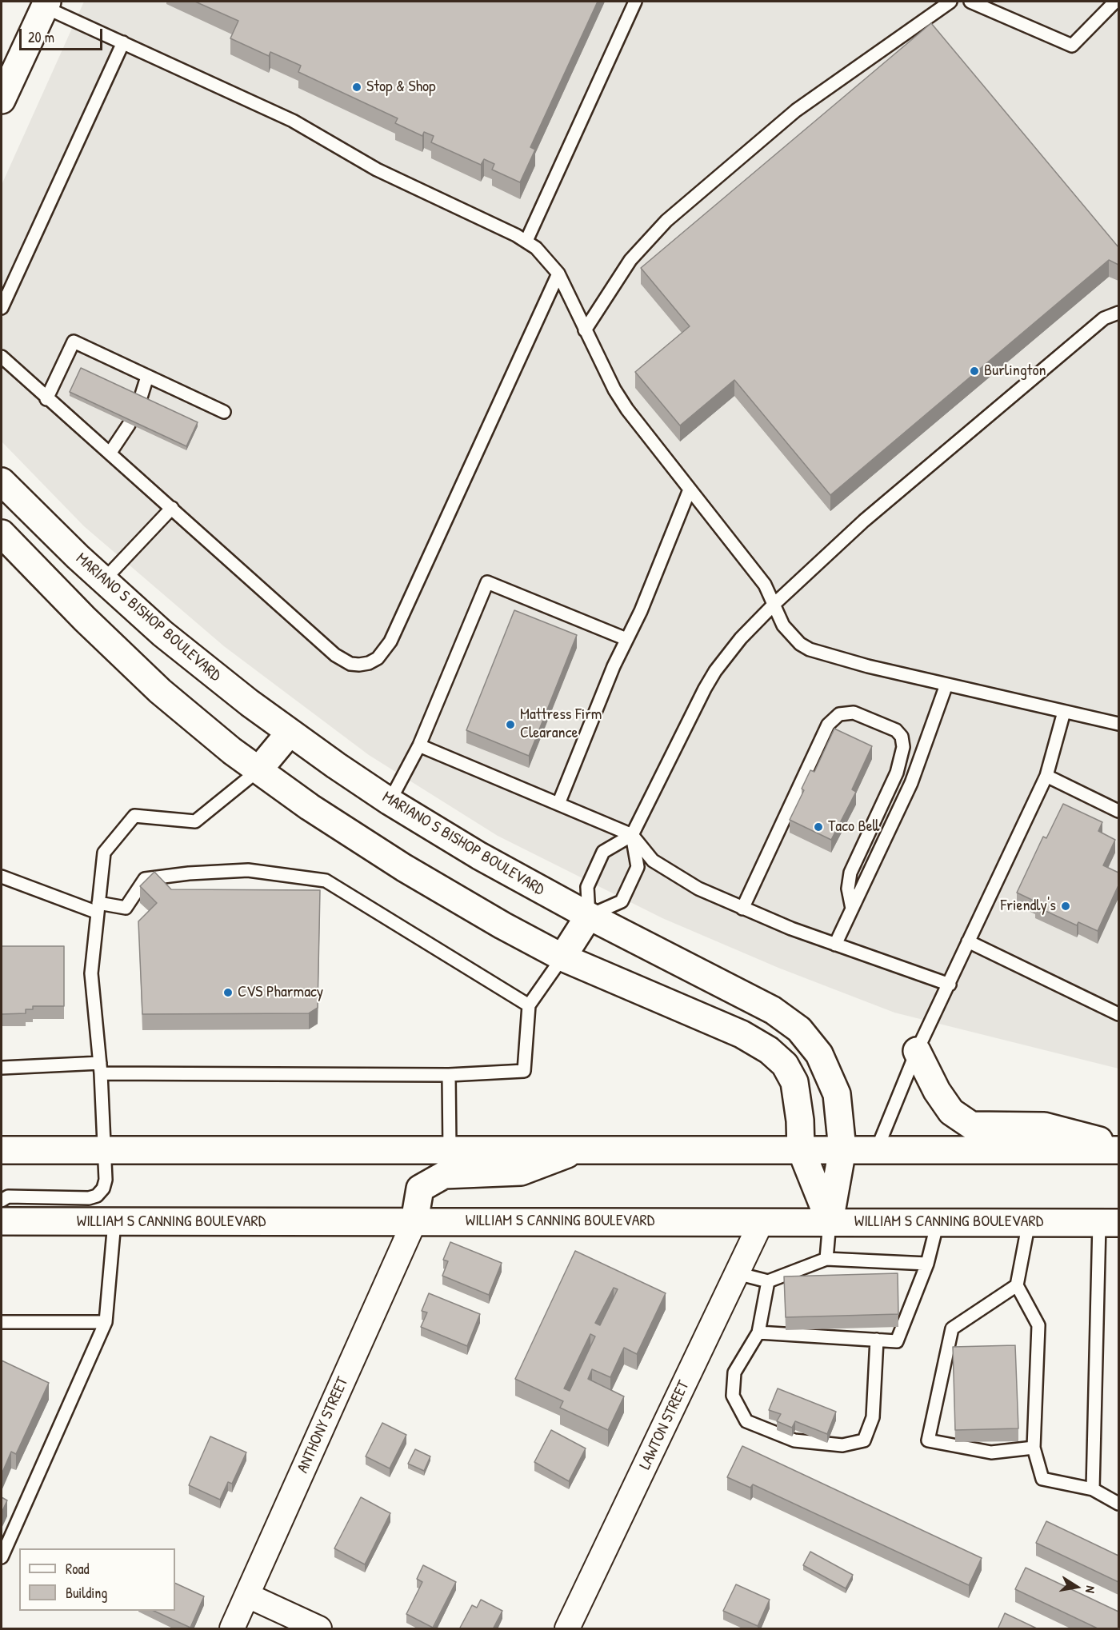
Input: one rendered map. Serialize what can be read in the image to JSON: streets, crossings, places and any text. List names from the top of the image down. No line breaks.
{"streets":{"main road":["MARIANO S BISHOP BOULEVARD","WILLIAM S CANNING BOULEVARD"],"street":["ANTHONY STREET","LAWTON STREET"]},"crossings":[["MARIANO S BISHOP BOULEVARD","WILLIAM S CANNING BOULEVARD"],["WILLIAM S CANNING BOULEVARD","ANTHONY STREET"],["WILLIAM S CANNING BOULEVARD","LAWTON STREET"]],"places":["Stop & Shop","Burlington","Mattress Firm Clearance","Taco Bell","Friendly's","CVS Pharmacy"],"legend":["Road","Building"],"scale_bar":"20 m","north":"right"}
